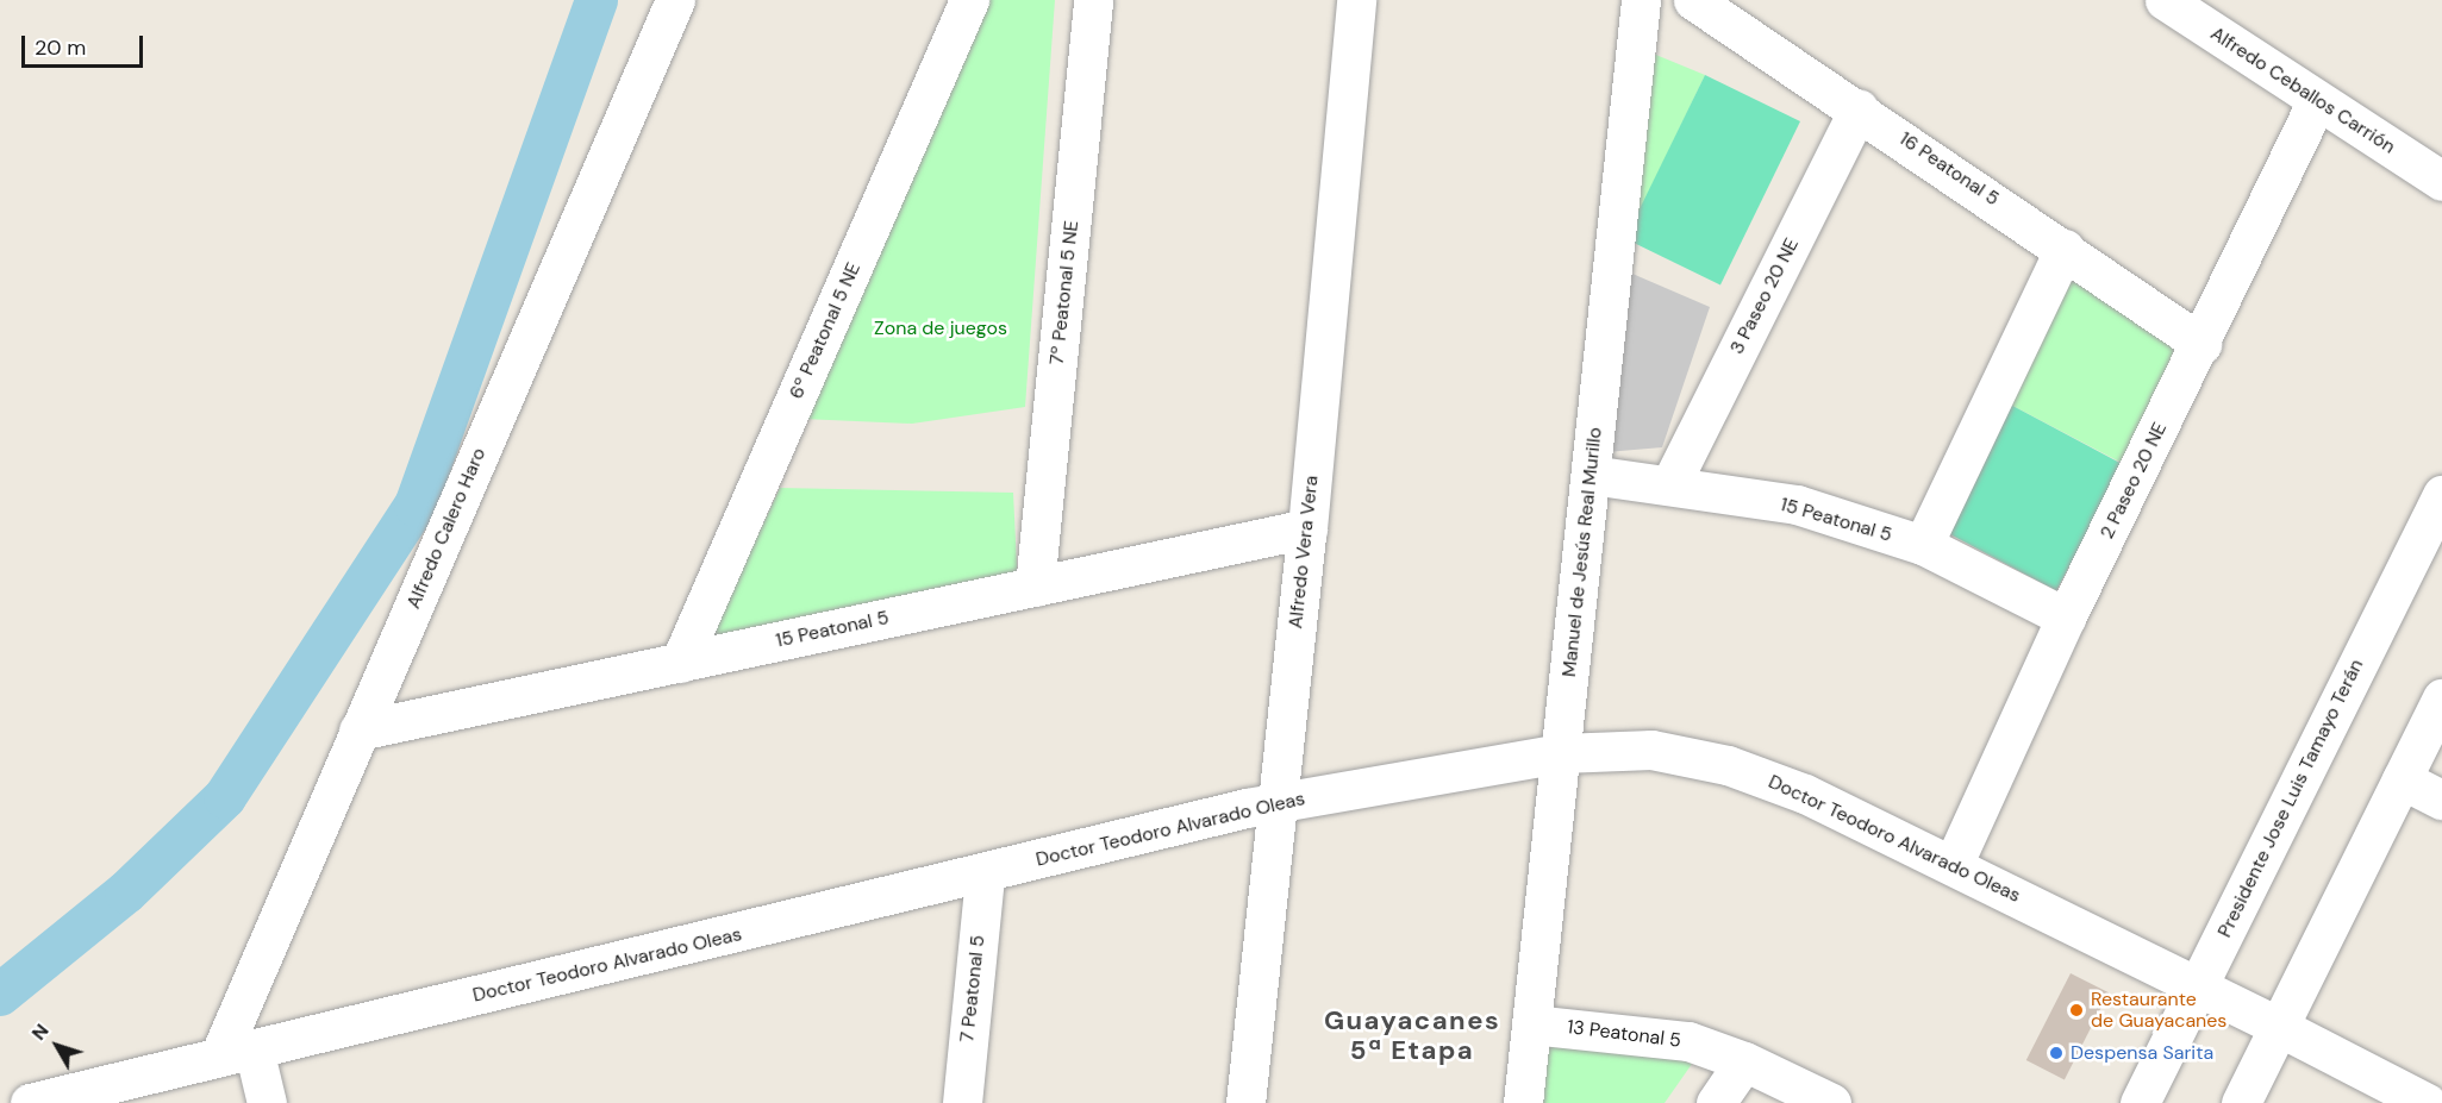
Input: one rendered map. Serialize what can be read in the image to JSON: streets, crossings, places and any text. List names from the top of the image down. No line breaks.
{"streets":{"street":["Alfredo Ceballos Carrión","16 Peatonal 5","7º Peatonal 5 NE","3 Paseo 20 NE","6º Peatonal 5 NE","2 Paseo 20 NE","15 Peatonal 5","Alfredo Calero Haro","Alfredo Vera Vera","Manuel de Jesús Real Murillo","Presidente Jose Luis Tamayo Terán","Doctor Teodoro Alvarado Oleas","7 Peatonal 5","13 Peatonal 5"]},"crossings":[["Alfredo Ceballos Carrión","2 Paseo 20 NE"],["16 Peatonal 5","3 Paseo 20 NE"],["16 Peatonal 5","2 Paseo 20 NE"],["7º Peatonal 5 NE","15 Peatonal 5"],["3 Paseo 20 NE","15 Peatonal 5"],["6º Peatonal 5 NE","15 Peatonal 5"],["2 Paseo 20 NE","15 Peatonal 5"],["2 Paseo 20 NE","Doctor Teodoro Alvarado Oleas"],["15 Peatonal 5","Alfredo Calero Haro"],["15 Peatonal 5","Alfredo Vera Vera"],["15 Peatonal 5","Manuel de Jesús Real Murillo"],["Alfredo Calero Haro","Doctor Teodoro Alvarado Oleas"],["Alfredo Vera Vera","Doctor Teodoro Alvarado Oleas"],["Manuel de Jesús Real Murillo","Doctor Teodoro Alvarado Oleas"],["Manuel de Jesús Real Murillo","13 Peatonal 5"],["Presidente Jose Luis Tamayo Terán","Doctor Teodoro Alvarado Oleas"],["Doctor Teodoro Alvarado Oleas","7 Peatonal 5"]],"districts":["Guayacanes 5ª Etapa"],"parks":["Zona de juegos"],"places":["Restaurante de Guayacanes","Despensa Sarita"],"scale_bar":"20 m","north":"top left"}
